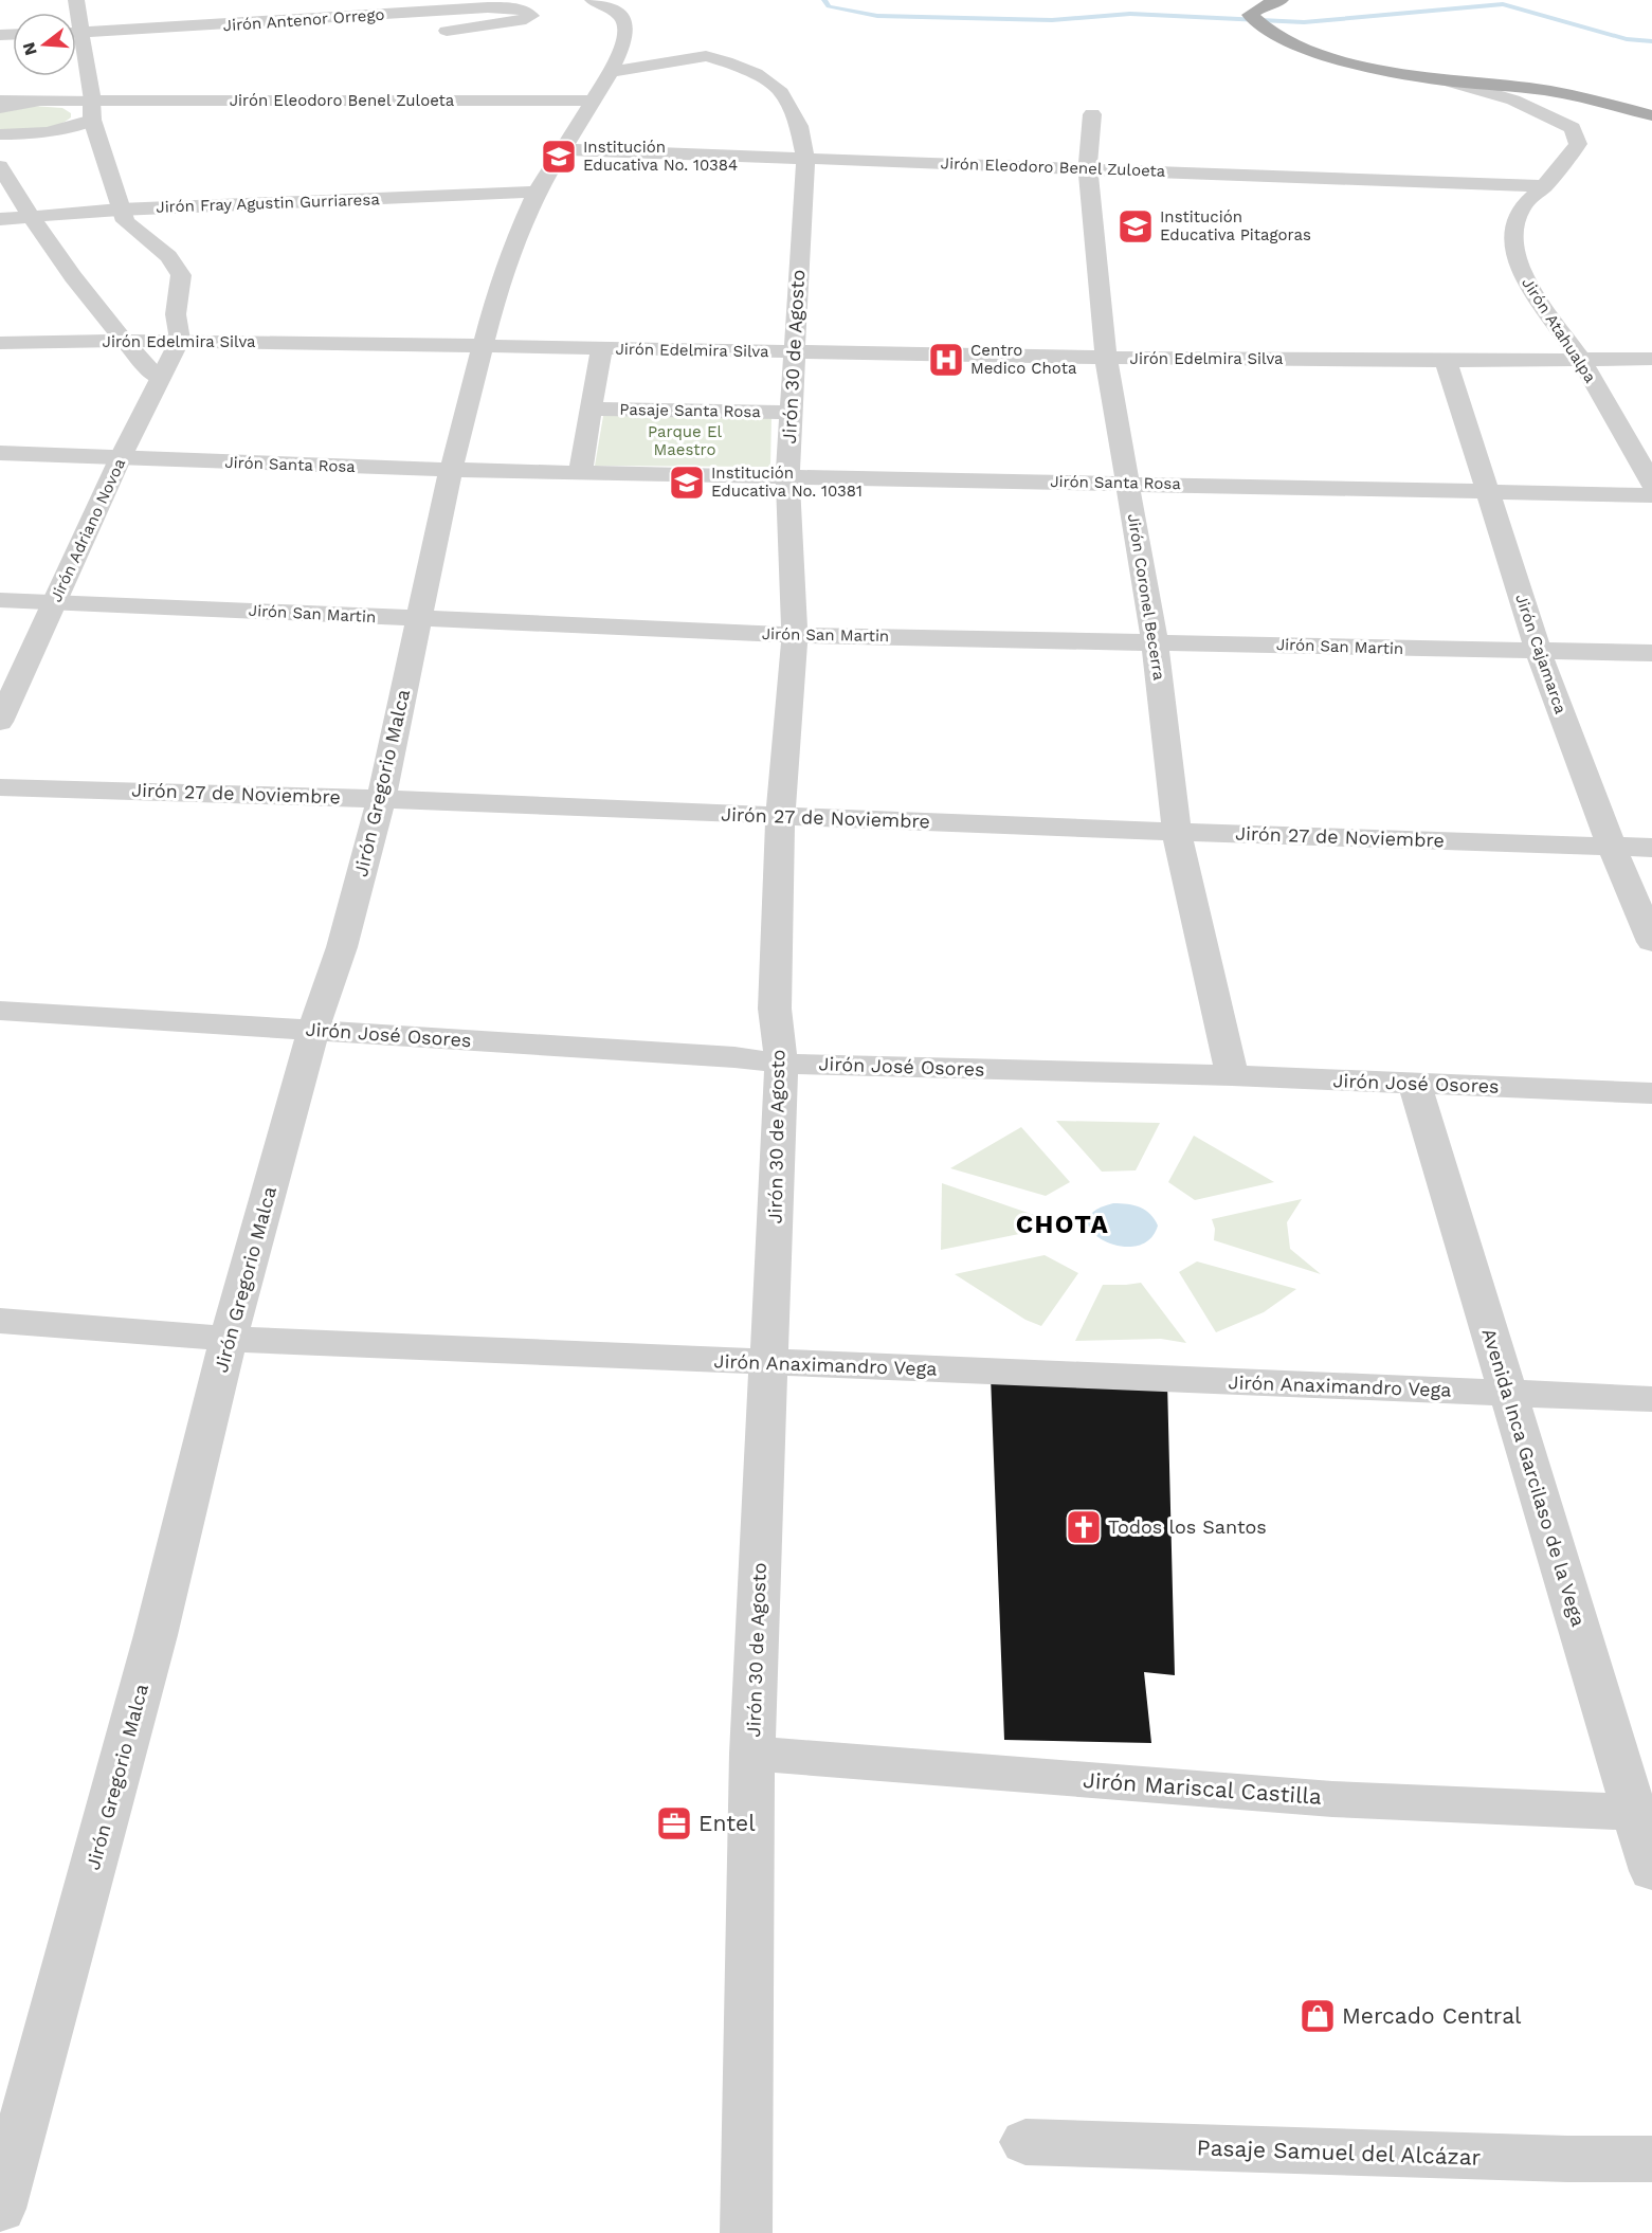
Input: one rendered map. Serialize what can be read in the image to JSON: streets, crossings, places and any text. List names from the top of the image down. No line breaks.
{"streets":{"street":["Jirón Antenor Orrego","Jirón Eleodoro Benel Zuloeta","Jirón Fray Agustin Gurriaresa","Jirón Atahualpa","Jirón Edelmira Silva","Jirón 30 de Agosto","Pasaje Santa Rosa","Jirón Santa Rosa","Jirón Adriano Novoa","Jirón Coronel Becerra","Jirón San Martin","Jirón Cajamarca","Jirón Gregorio Malca","Jirón 27 de Noviembre","Jirón José Osores","Jirón Anaximandro Vega","Avenida Inca Garcilaso de la Vega","Jirón Mariscal Castilla","Pasaje Samuel del Alcázar"]},"crossings":[["Jirón Eleodoro Benel Zuloeta","Jirón Atahualpa"],["Jirón Eleodoro Benel Zuloeta","Jirón 30 de Agosto"],["Jirón Eleodoro Benel Zuloeta","Jirón Coronel Becerra"],["Jirón Eleodoro Benel Zuloeta","Jirón Gregorio Malca"],["Jirón Fray Agustin Gurriaresa","Jirón Gregorio Malca"],["Jirón Atahualpa","Jirón Edelmira Silva"],["Jirón Edelmira Silva","Jirón 30 de Agosto"],["Jirón Edelmira Silva","Jirón Adriano Novoa"],["Jirón Edelmira Silva","Jirón Coronel Becerra"],["Jirón Edelmira Silva","Jirón Cajamarca"],["Jirón Edelmira Silva","Jirón Gregorio Malca"],["Jirón 30 de Agosto","Pasaje Santa Rosa"],["Jirón 30 de Agosto","Jirón Santa Rosa"],["Jirón 30 de Agosto","Jirón San Martin"],["Jirón 30 de Agosto","Jirón Gregorio Malca"],["Jirón 30 de Agosto","Jirón 27 de Noviembre"],["Jirón 30 de Agosto","Jirón José Osores"],["Jirón 30 de Agosto","Jirón Anaximandro Vega"],["Jirón 30 de Agosto","Jirón Mariscal Castilla"],["Jirón Santa Rosa","Jirón Adriano Novoa"],["Jirón Santa Rosa","Jirón Coronel Becerra"],["Jirón Santa Rosa","Jirón Cajamarca"],["Jirón Santa Rosa","Jirón Gregorio Malca"],["Jirón Adriano Novoa","Jirón San Martin"],["Jirón Coronel Becerra","Jirón San Martin"],["Jirón Coronel Becerra","Jirón 27 de Noviembre"],["Jirón Coronel Becerra","Jirón José Osores"],["Jirón San Martin","Jirón Cajamarca"],["Jirón San Martin","Jirón Gregorio Malca"],["Jirón Cajamarca","Jirón 27 de Noviembre"],["Jirón Gregorio Malca","Jirón 27 de Noviembre"],["Jirón Gregorio Malca","Jirón José Osores"],["Jirón Gregorio Malca","Jirón Anaximandro Vega"],["Jirón José Osores","Avenida Inca Garcilaso de la Vega"],["Jirón Anaximandro Vega","Avenida Inca Garcilaso de la Vega"],["Avenida Inca Garcilaso de la Vega","Jirón Mariscal Castilla"]],"districts":["CHOTA"],"parks":["Parque El Maestro"],"places":{"school or university":["Institución Educativa No. 10384","Institución Educativa Pitagoras","Institución Educativa No. 10381"],"hospital":["Centro Medico Chota"],"church":["Todos los Santos"],"office":["Entel"],"shop":["Mercado Central"]},"north":"left"}
